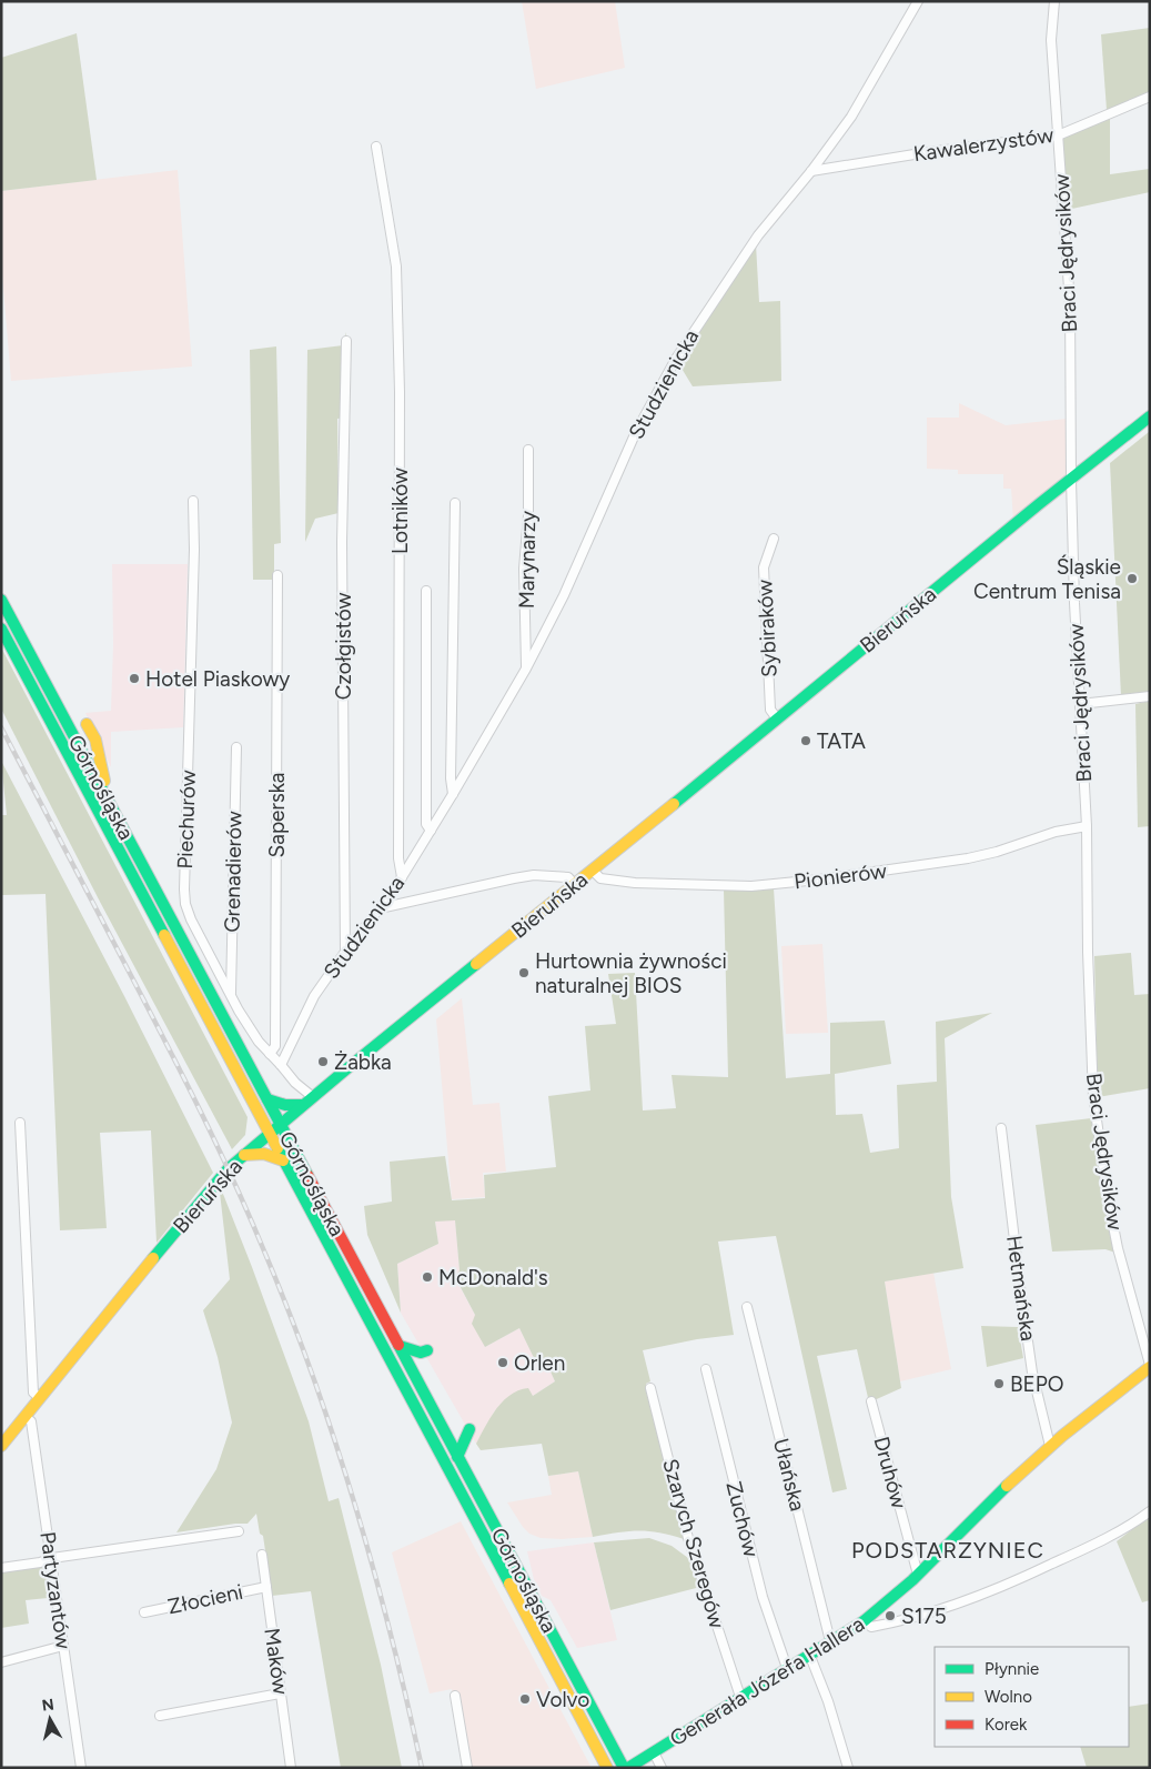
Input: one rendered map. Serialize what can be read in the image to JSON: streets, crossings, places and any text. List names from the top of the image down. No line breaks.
{"streets":{"main road":["Bieruńska","Górnośląska","Generała Józefa Hallera"],"street":["Kawalerzystów","Braci Jędrysików","Studzienicka","Lotników","Marynarzy","Sybiraków","Czołgistów","Saperska","Piechurów","Grenadierów","Pionierów","Hetmańska","Druhów","Ułańska","Zuchów","Szarych Szeregów","Partyzantów","Złocieni","Maków"]},"crossings":[["Kawalerzystów","Braci Jędrysików"],["Kawalerzystów","Studzienicka"],["Braci Jędrysików","Bieruńska"],["Braci Jędrysików","Pionierów"],["Braci Jędrysików","Generała Józefa Hallera"],["Studzienicka","Lotników"],["Studzienicka","Marynarzy"],["Studzienicka","Czołgistów"],["Studzienicka","Piechurów"],["Bieruńska","Sybiraków"],["Bieruńska","Górnośląska"],["Bieruńska","Piechurów"],["Bieruńska","Pionierów"],["Bieruńska","Partyzantów"],["Saperska","Piechurów"],["Piechurów","Grenadierów"],["Hetmańska","Generała Józefa Hallera"],["Druhów","Generała Józefa Hallera"],["Ułańska","Generała Józefa Hallera"],["Zuchów","Generała Józefa Hallera"],["Szarych Szeregów","Generała Józefa Hallera"],["Złocieni","Maków"]],"districts":["PODSTARZYNIEC"],"places":["Śląskie Centrum Tenisa","Hotel Piaskowy","TATA","Hurtownia żywności naturalnej BIOS","Żabka","McDonald's","Orlen","BEPO","S175","Volvo"],"legend":["Płynnie","Wolno","Korek"],"north":"top"}
